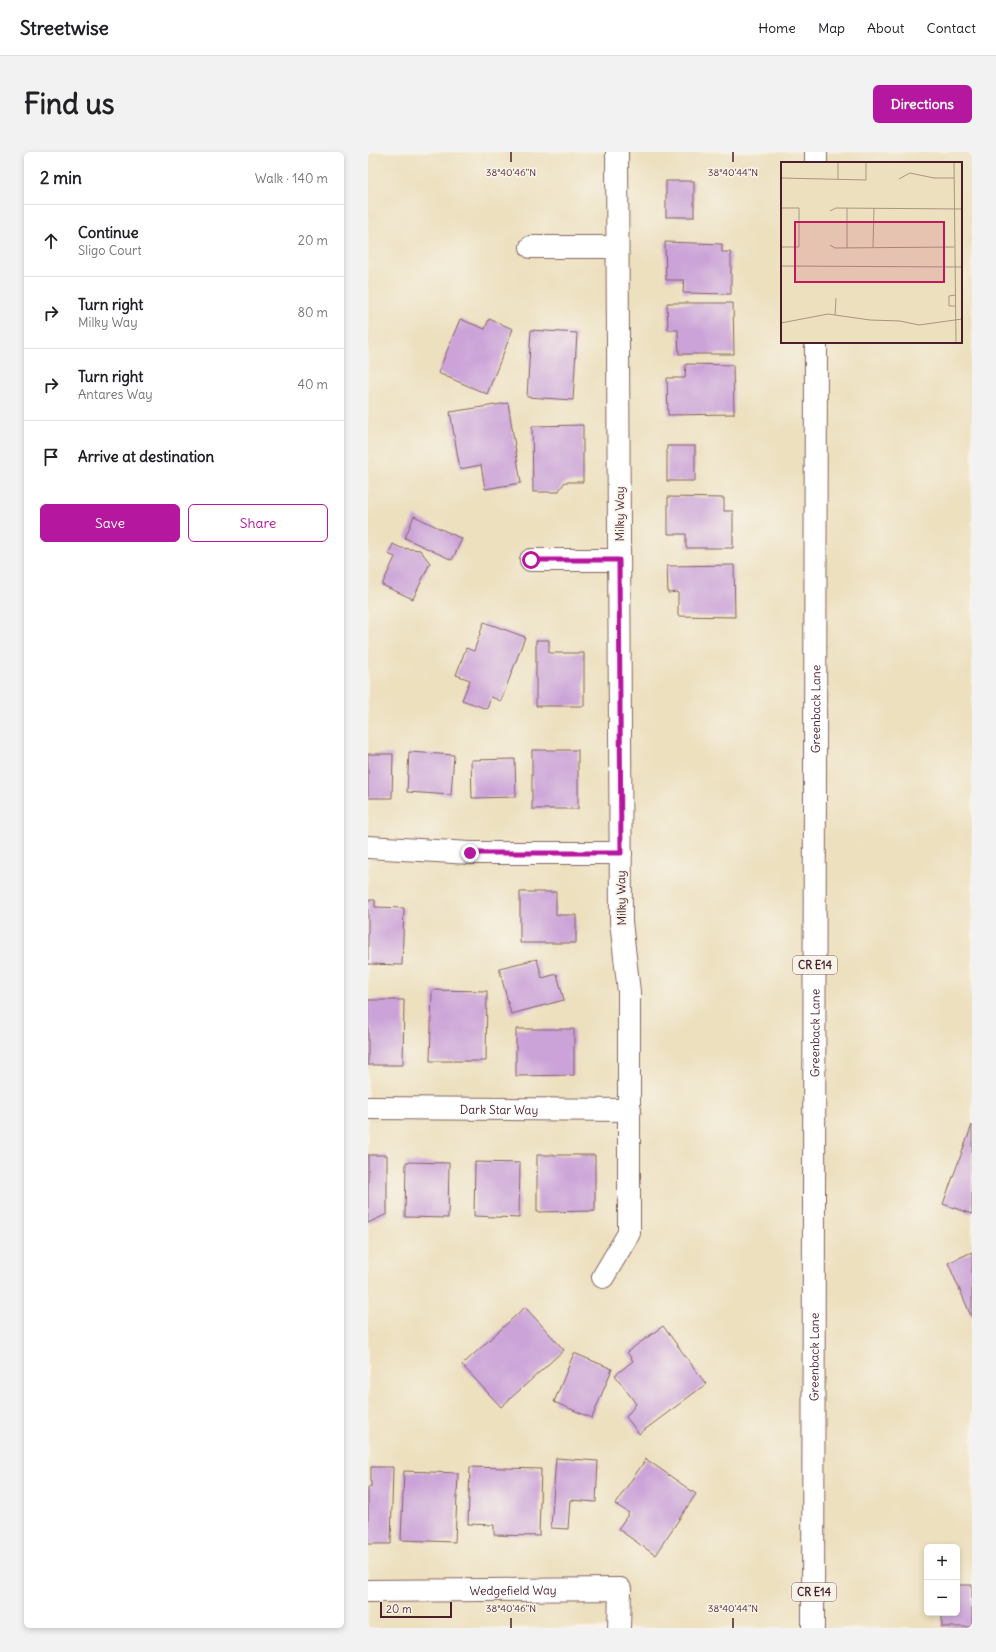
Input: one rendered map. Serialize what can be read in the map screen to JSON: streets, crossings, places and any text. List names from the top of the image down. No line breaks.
{"streets":{"street":["Milky Way","Greenback Lane","CR E14","Dark Star Way","Wedgefield Way"]},"crossings":[["Milky Way","Dark Star Way"]],"scale_bar":"20 m","page":{"header":"Streetwise","nav":["Home","Map","About","Contact"],"buttons":["Directions",["Save","Share"]],"title":"Find us","heading":["2 min","Walk · 140 m"],"list":[["Continue","Sligo Court","20 m"],["Turn right","Milky Way","80 m"],["Turn right","Antares Way","40 m"],"Arrive at destination"],"map_buttons":["+","−"],"scale":"20 m"},"coordinates":["38°40'46\"N","38°40'44\"N"]}
